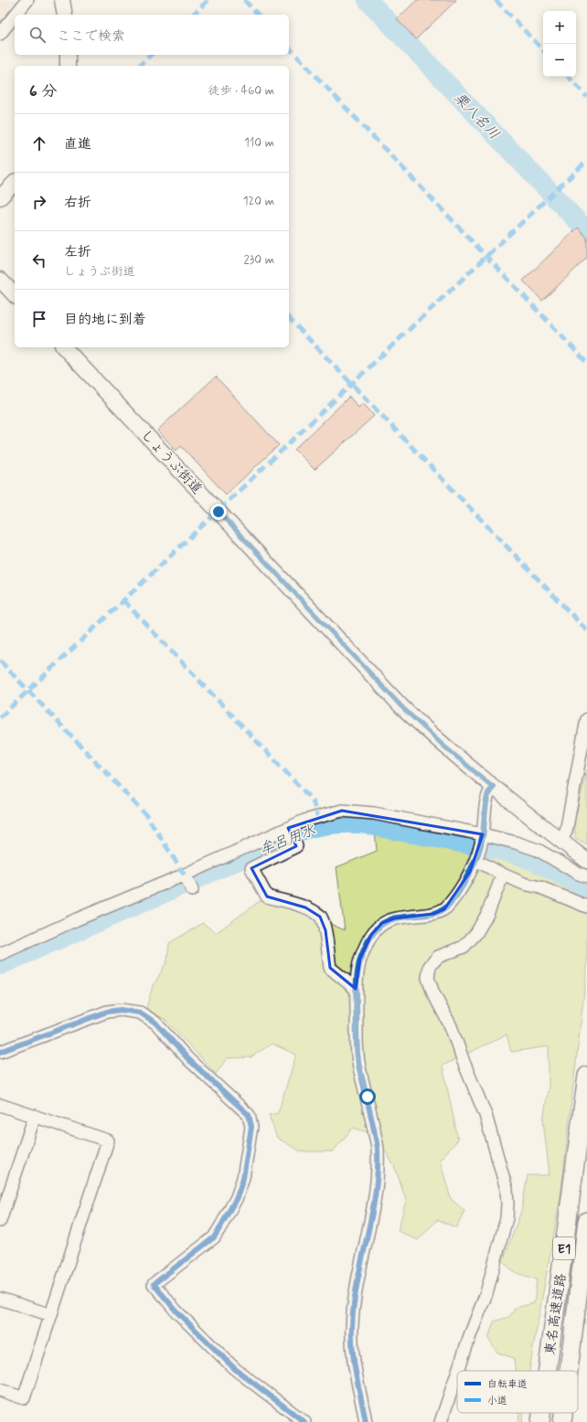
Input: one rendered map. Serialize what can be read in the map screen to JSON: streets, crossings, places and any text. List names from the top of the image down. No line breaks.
{"streets":{"highway":["E1","東名高速道路"],"main road":["しょうぶ街道"]},"water":["栗八名川","牟呂用水"],"legend":["自転車道","小道"],"page":{"map_buttons":["+","−"],"search":"ここで検索","heading":["6 分","徒歩 · 460 m"],"list":[["直進","110 m"],["右折","120 m"],["左折","しょうぶ街道","230 m"],"目的地に到着"]}}
